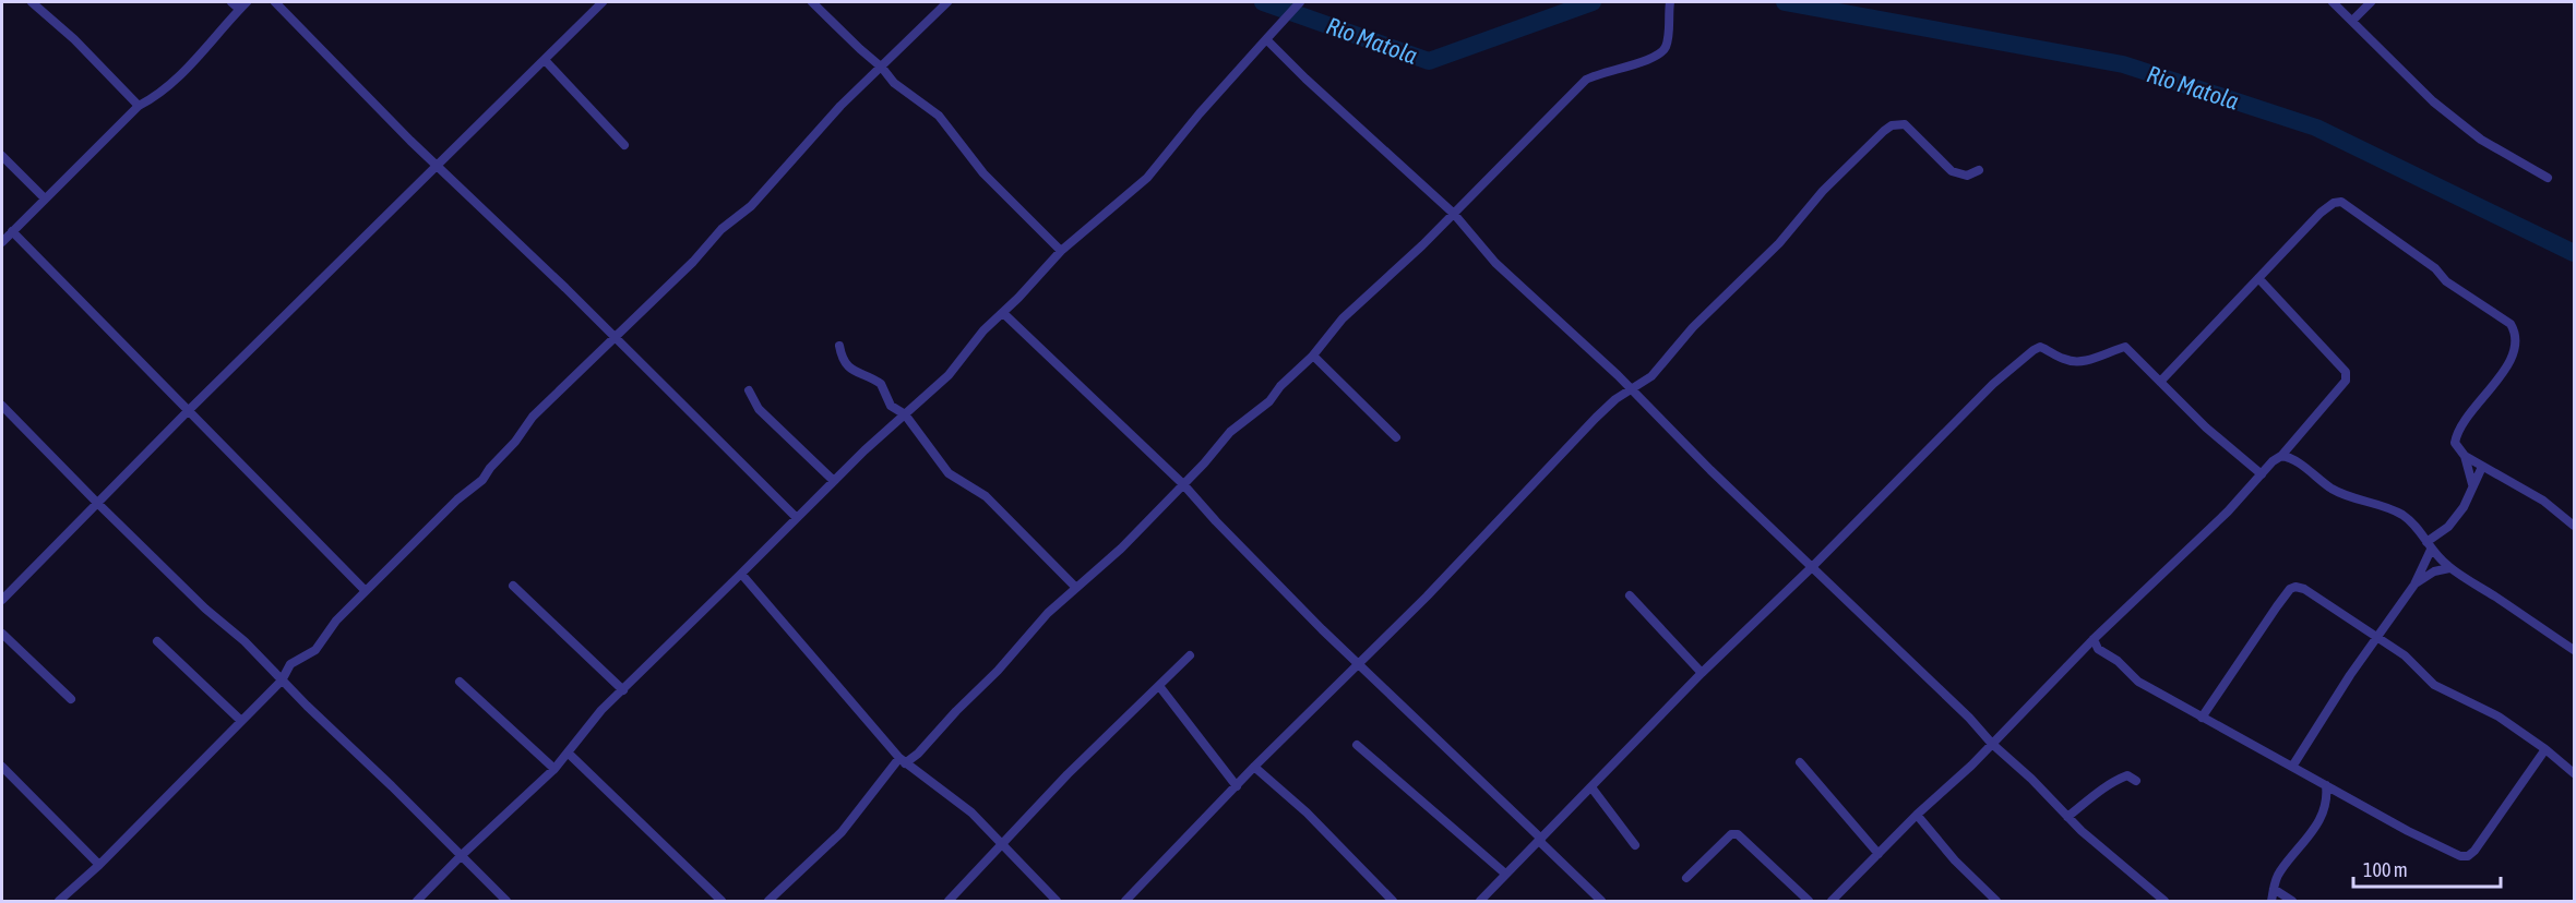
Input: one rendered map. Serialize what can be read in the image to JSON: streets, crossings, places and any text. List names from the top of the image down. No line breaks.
{"water":["Rio Matola"],"scale_bar":"100 m"}
